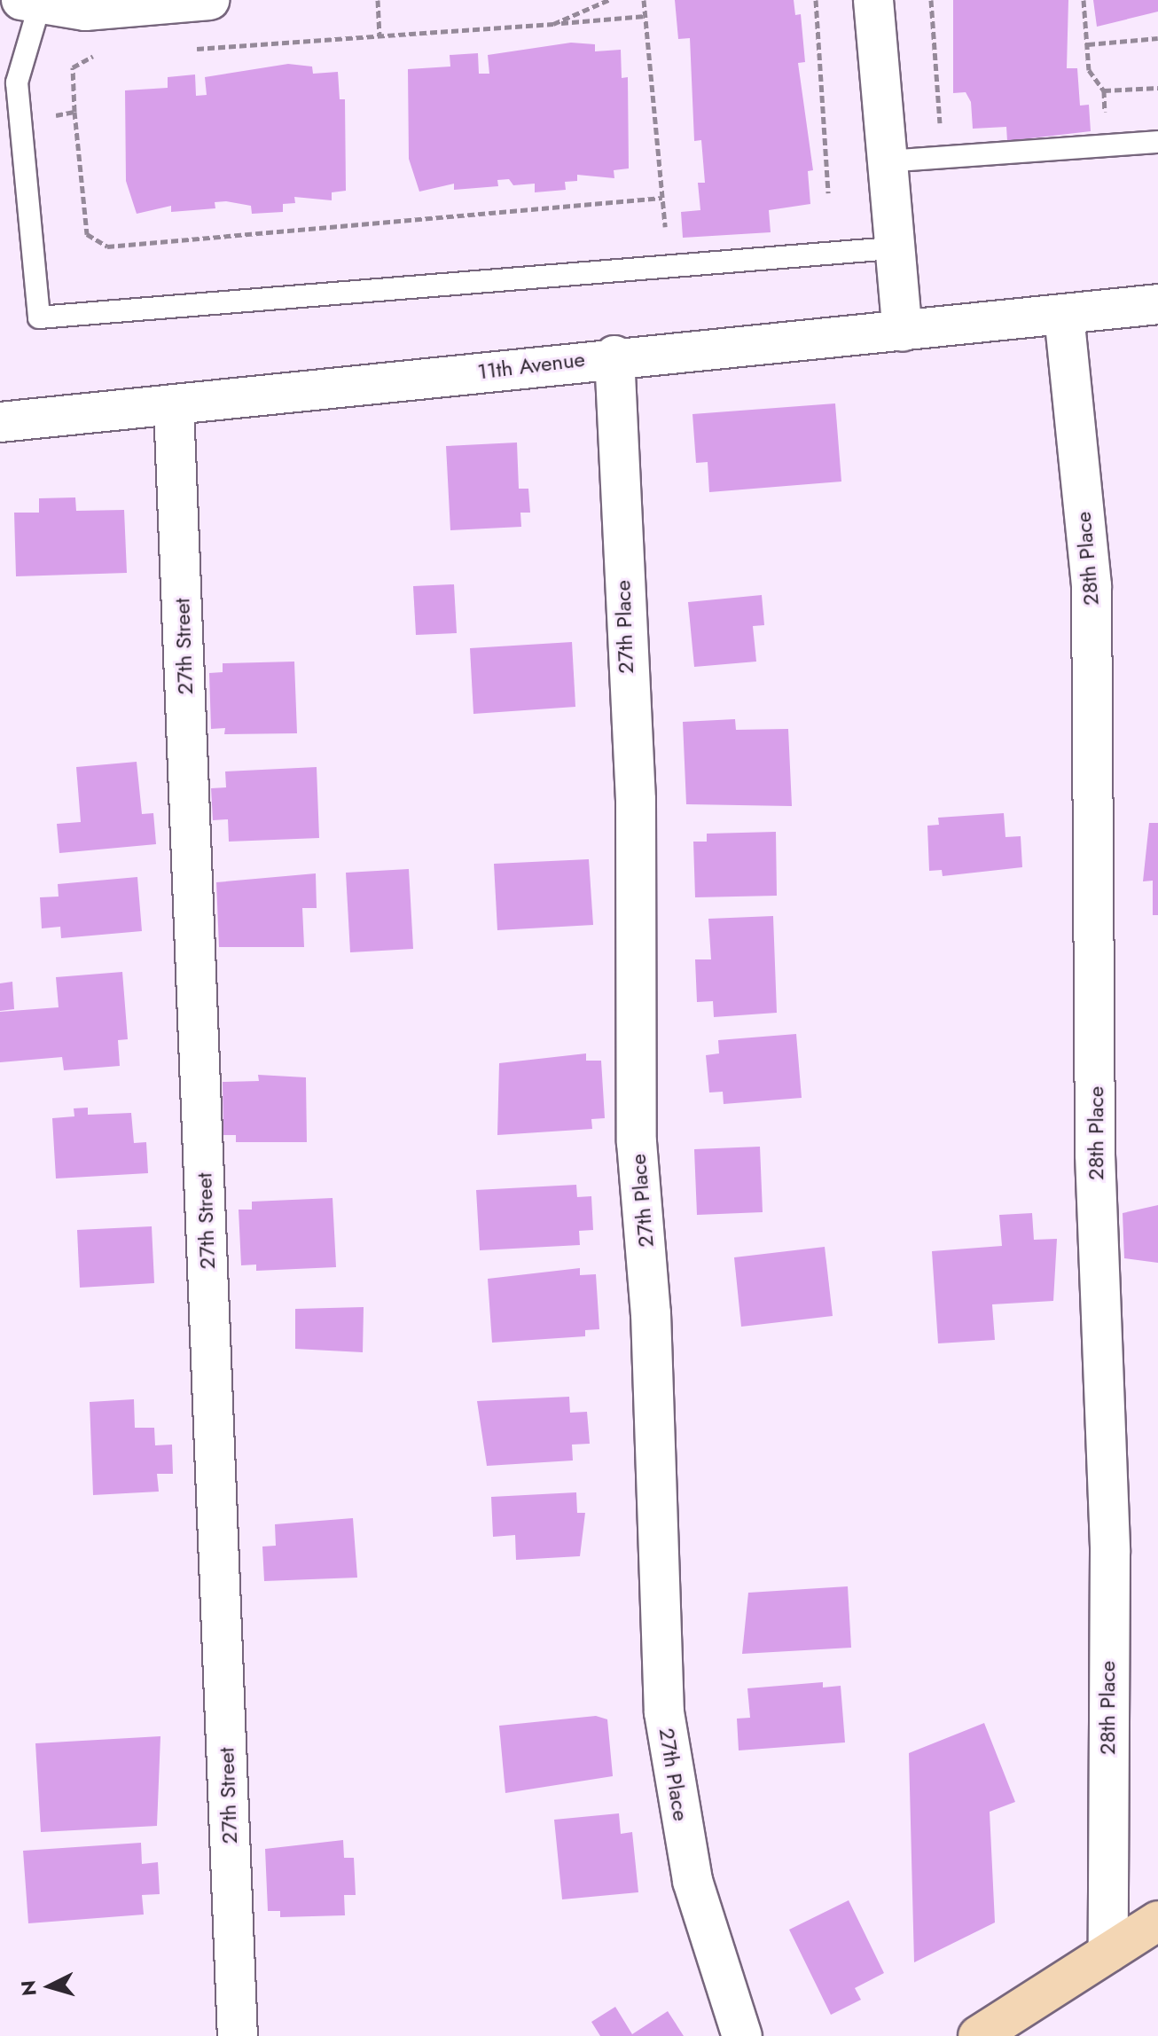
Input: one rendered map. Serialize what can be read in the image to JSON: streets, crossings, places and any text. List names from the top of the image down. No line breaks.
{"streets":{"street":["11th Avenue","28th Place","27th Place","27th Street"]},"crossings":[["11th Avenue","28th Place"],["11th Avenue","27th Place"],["11th Avenue","27th Street"]],"north":"left"}
